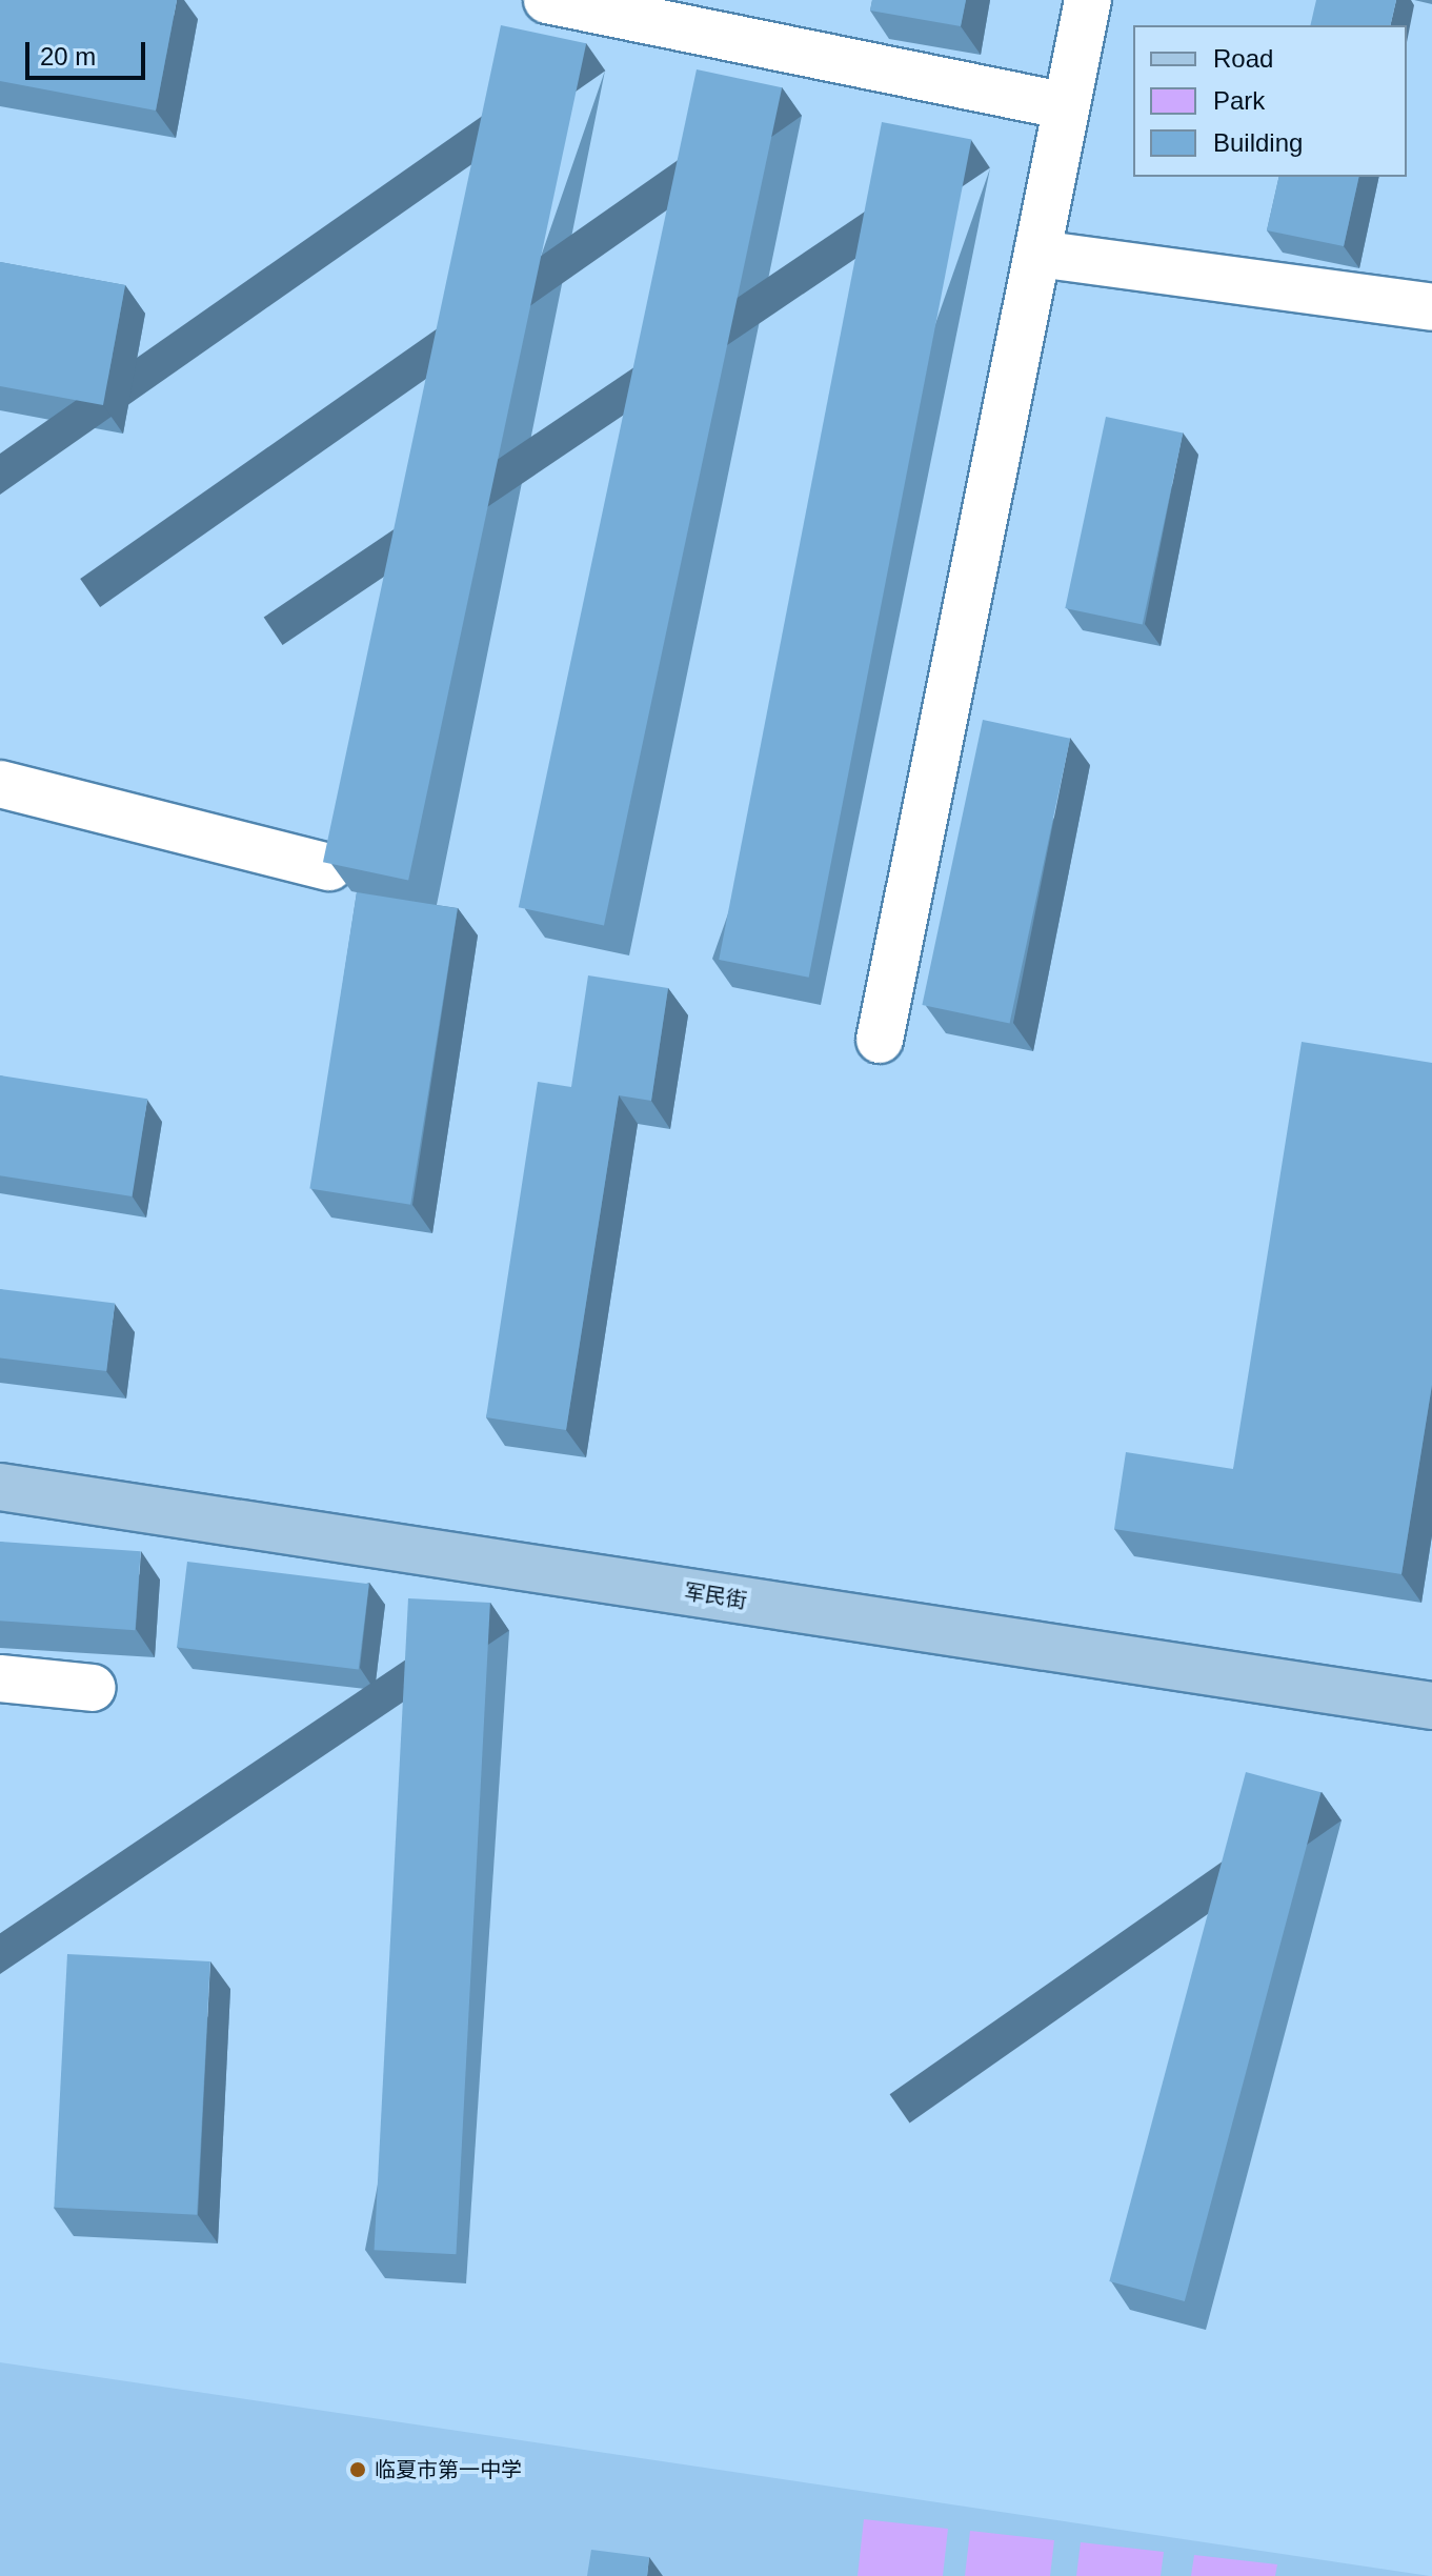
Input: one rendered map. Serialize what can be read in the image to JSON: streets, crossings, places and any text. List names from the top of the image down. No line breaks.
{"streets":{"main road":["军民街"]},"places":["临夏市第一中学"],"legend":["Road","Park","Building"],"scale_bar":"20 m"}
